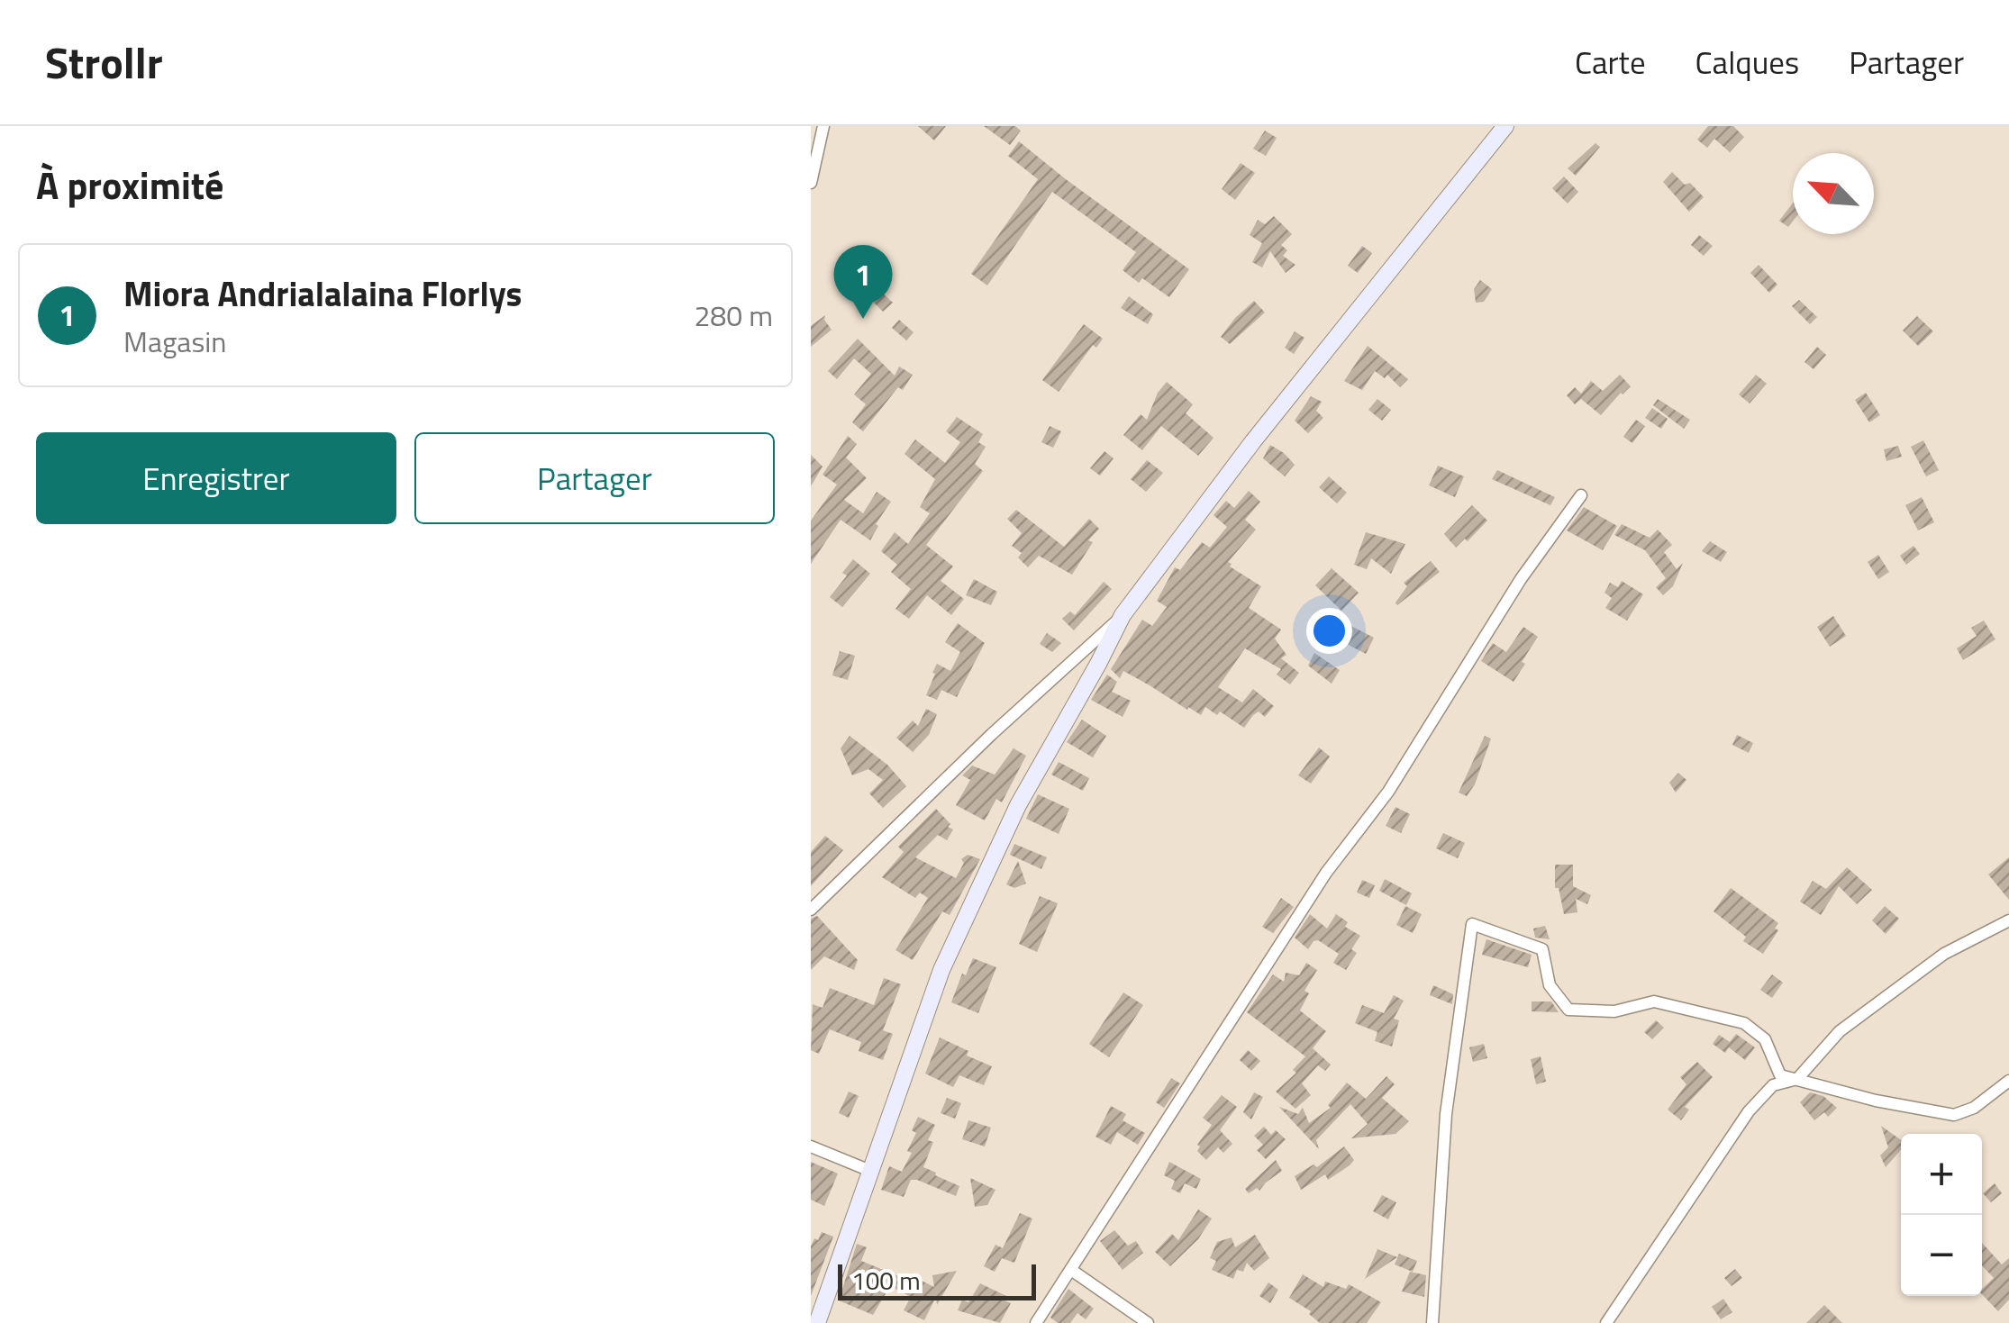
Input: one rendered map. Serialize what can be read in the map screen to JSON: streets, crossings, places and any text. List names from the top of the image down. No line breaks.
{"scale_bar":"100 m","north":"top left","page":{"header":"Strollr","nav":["Carte","Calques","Partager"],"heading":"À proximité","list":[{"mark":"1","name":"Miora Andrialalaina Florlys","note":"Magasin","value":"280 m"}],"pins":"1","buttons":["Enregistrer","Partager"],"map_buttons":["+","−"],"scale":"100 m"}}
